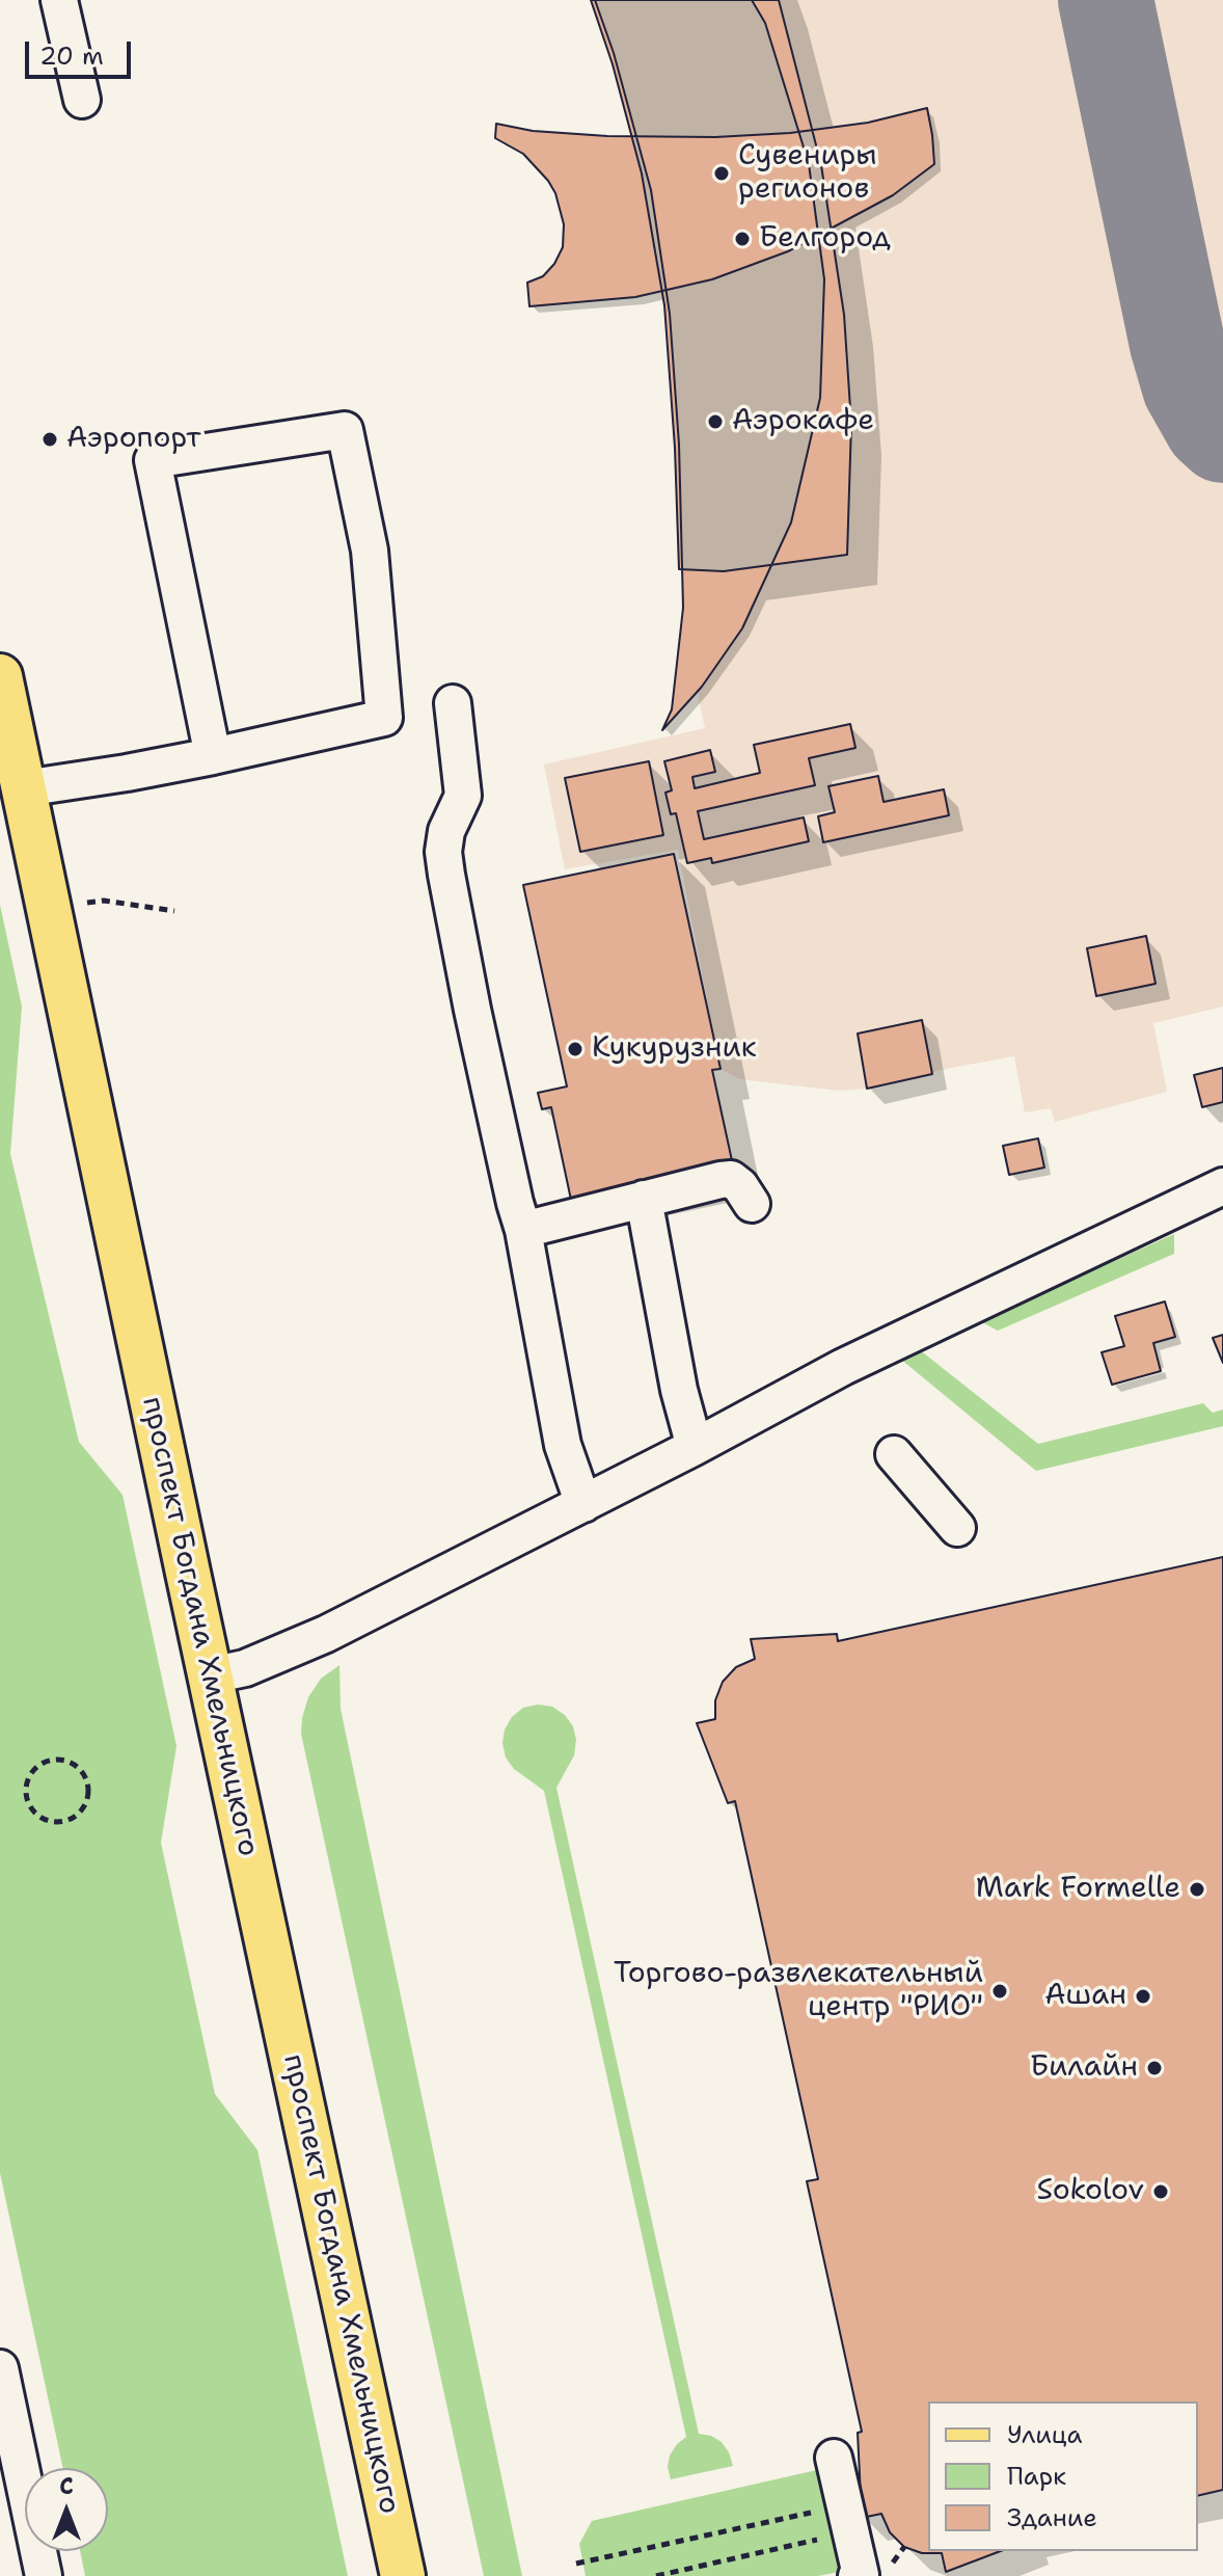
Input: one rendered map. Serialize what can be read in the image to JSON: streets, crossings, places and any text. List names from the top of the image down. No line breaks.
{"streets":{"main road":["проспект Богдана Хмельницкого"]},"places":["Сувениры регионов","Белгород","Аэрокафе","Аэропорт","Кукурузник","Mark Formelle","Торгово-развлекательный центр \"РИО\"","Ашан","Билайн","Sokolov"],"legend":["Улица","Парк","Здание"],"scale_bar":"20 m","north":"top"}
